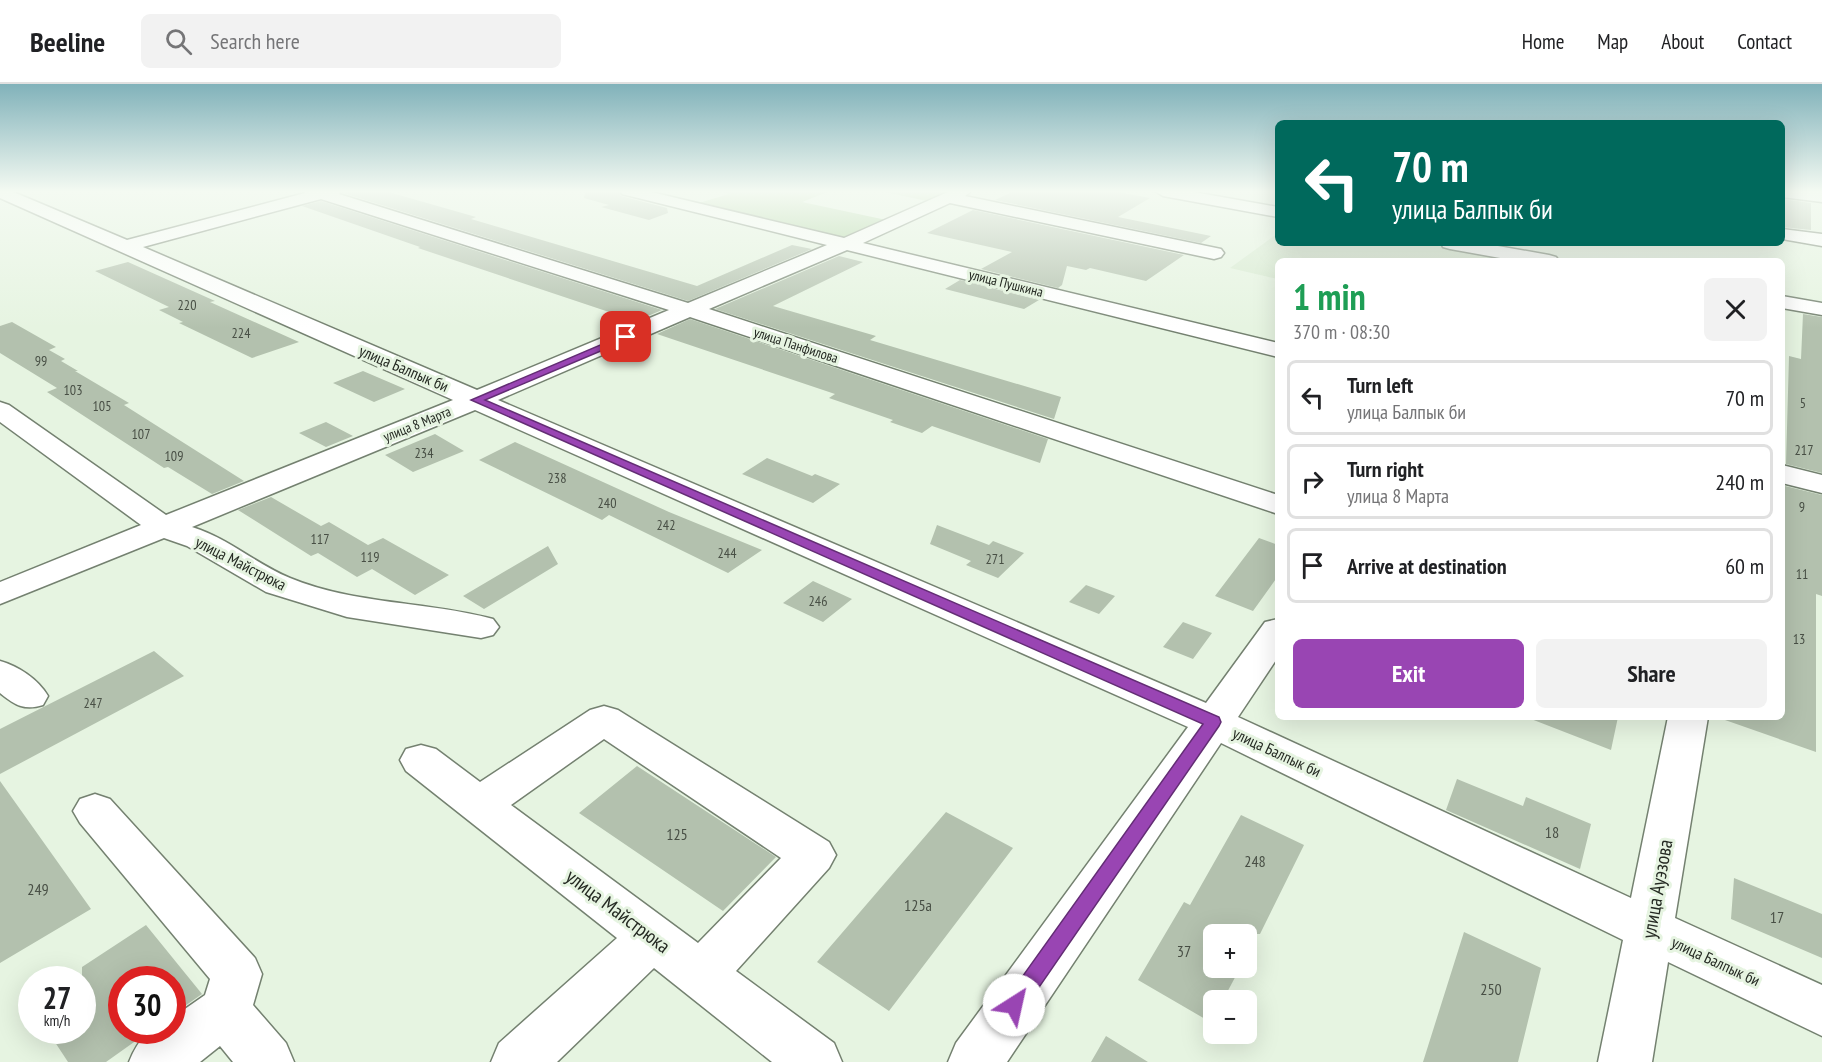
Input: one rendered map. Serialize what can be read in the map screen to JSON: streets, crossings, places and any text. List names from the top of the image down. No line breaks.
{"streets":{"street":["улица Пушкина","улица Панфилова","улица Балпык би","улица 8 Марта","улица Майстрюка","улица Ауэзова"]},"crossings":[["улица Пушкина","улица 8 Марта"],["улица Панфилова","улица 8 Марта"],["улица Балпык би","улица 8 Марта"],["улица Балпык би","улица Ауэзова"],["улица 8 Марта","улица Майстрюка"]],"house_numbers":["220","224","99","103","5","105","107","217","234","109","238","240","9","242","117","244","119","271","11","246","13","247","18","125","248","249","125а","17","37","250"],"page":{"header":"Beeline","search":"Search here","nav":["Home","Map","About","Contact"],"turn":["70 m","улица Балпык би"],"heading":["1 min","370 m · 08:30"],"list":[{"name":"Turn left","note":"улица Балпык би","value":"70 m"},{"name":"Turn right","note":"улица 8 Марта","value":"240 m"},{"name":"Arrive at destination","value":"60 m"}],"buttons":["Exit","Share"],"map_buttons":["+","−"],"speed":"27 km/h","limit":"30"}}
